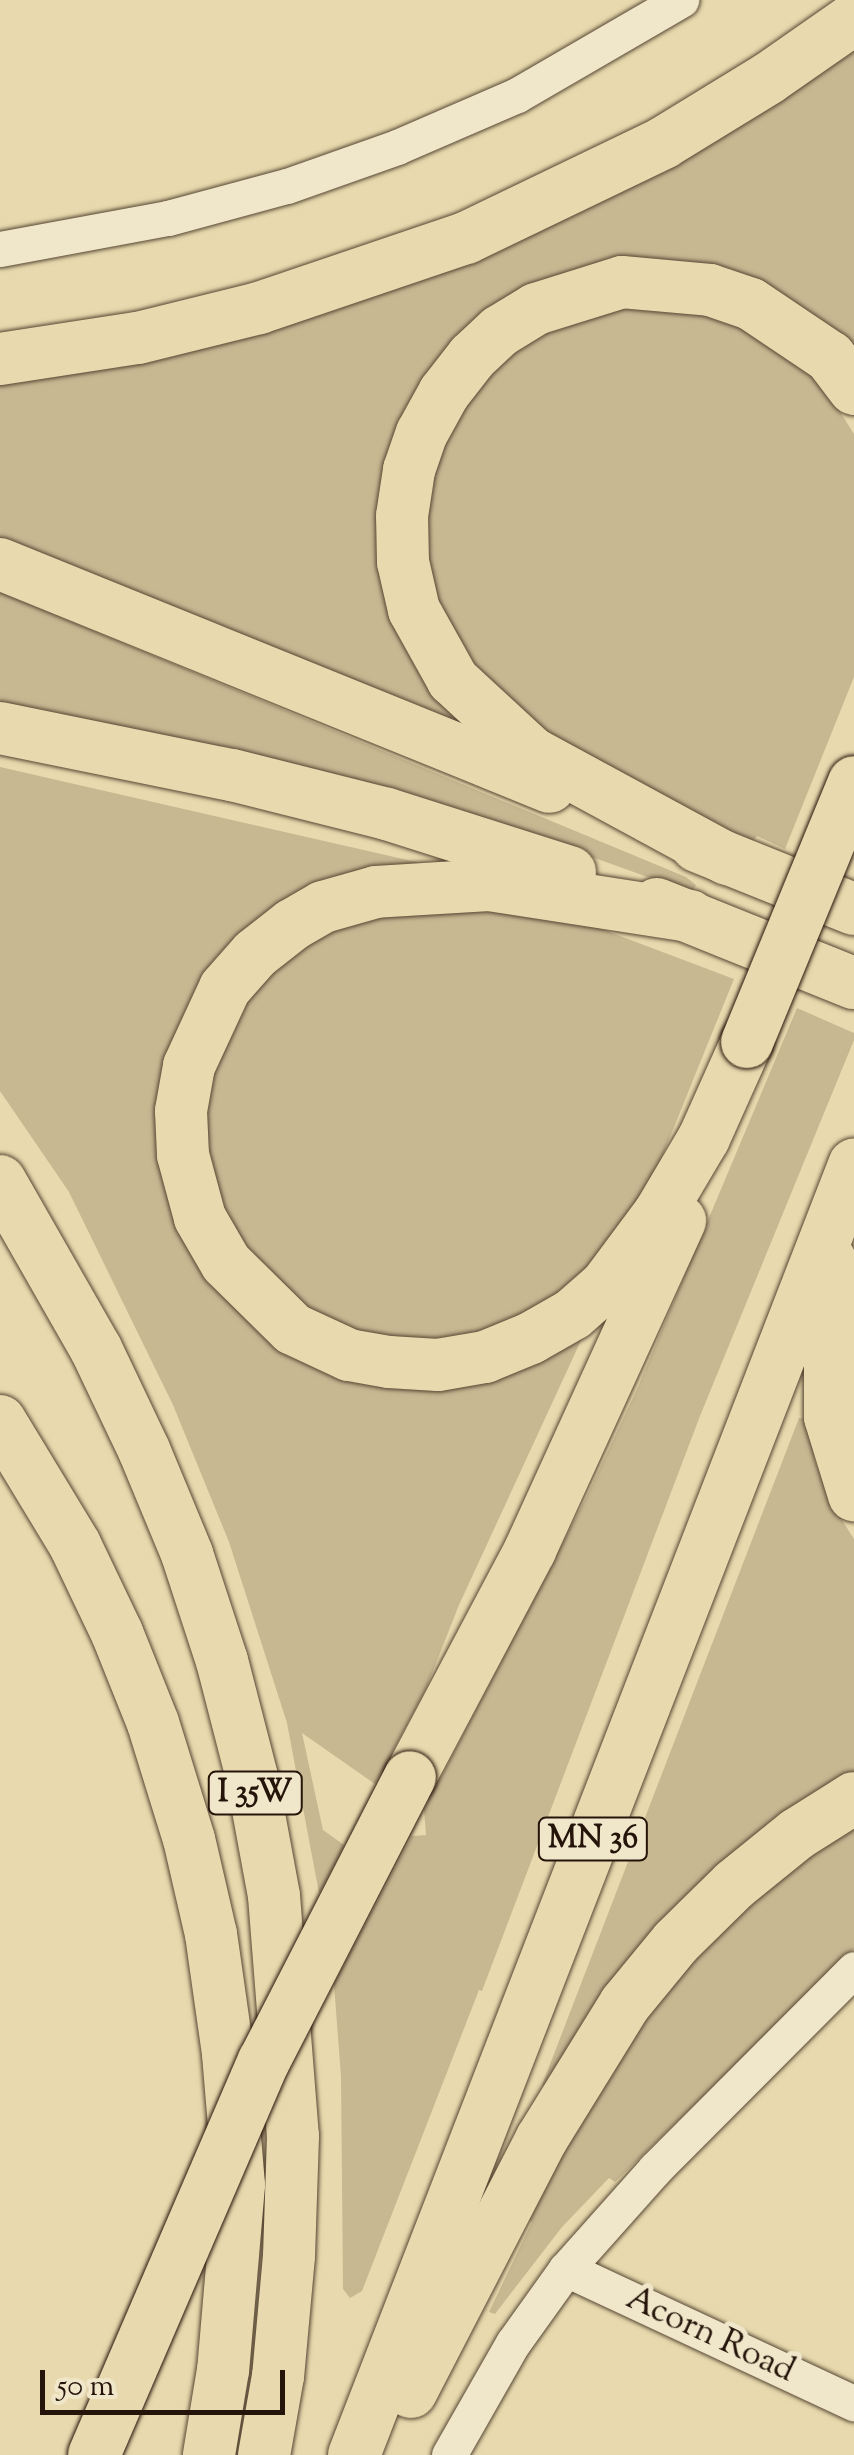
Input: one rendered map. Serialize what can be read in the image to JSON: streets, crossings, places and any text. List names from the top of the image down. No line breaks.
{"streets":{"highway":["I 35W","MN 36"],"street":["Acorn Road"]},"scale_bar":"50 m"}
